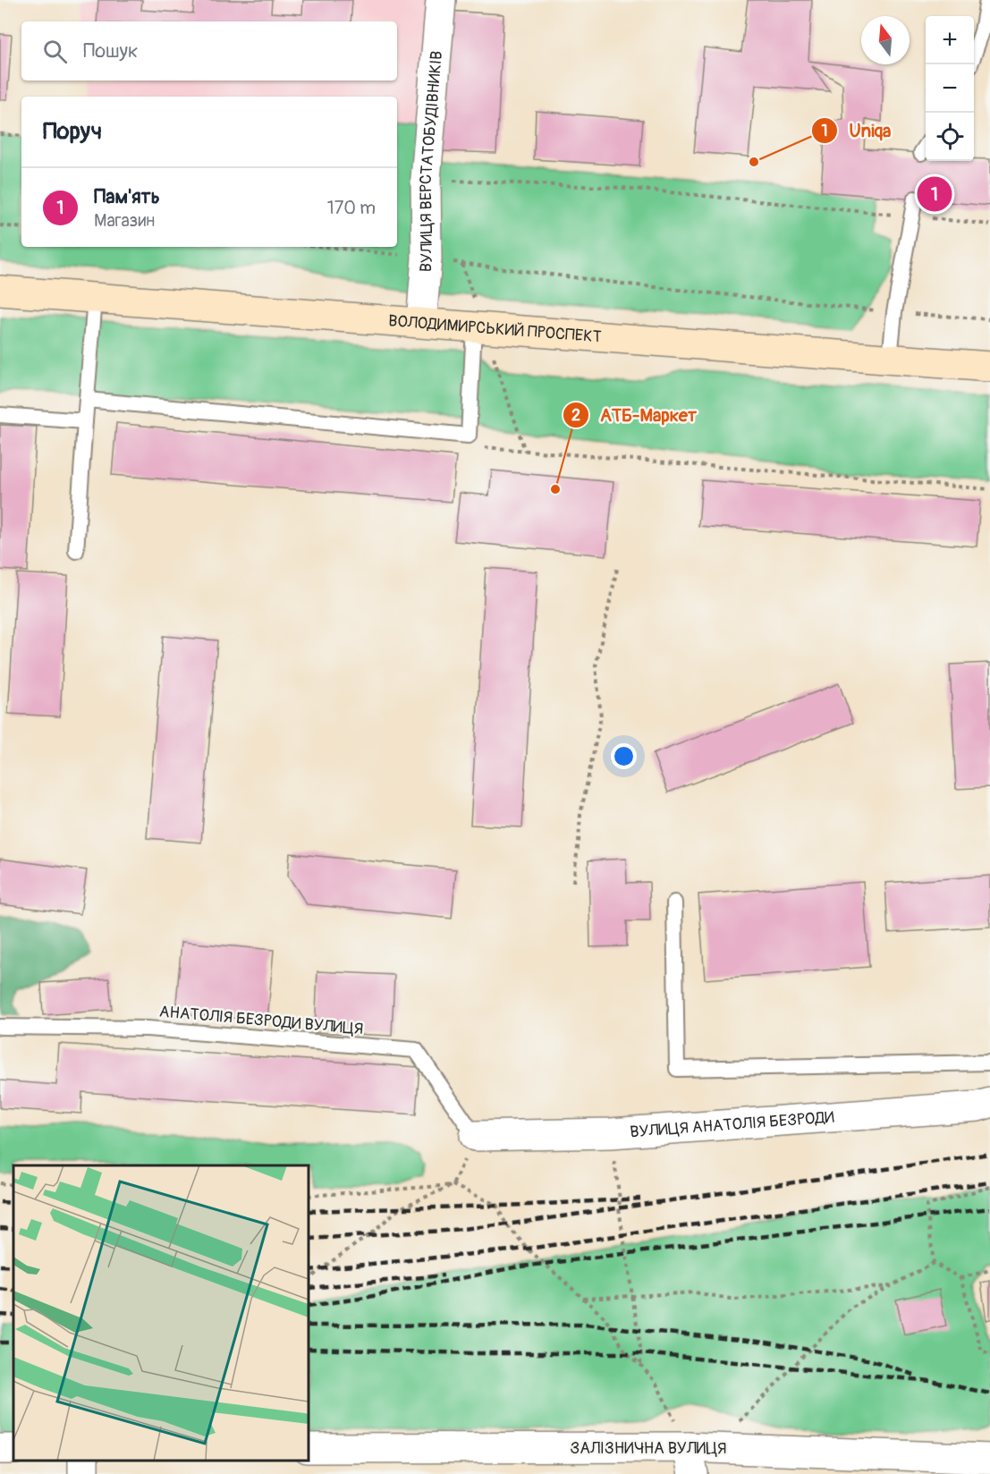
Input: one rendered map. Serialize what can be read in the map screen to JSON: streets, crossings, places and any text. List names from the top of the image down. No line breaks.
{"streets":{"main road":["ВОЛОДИМИРСЬКИЙ ПРОСПЕКТ"],"street":["ВУЛИЦЯ ВЕРСТАТОБУДІВНИКІВ","ВУЛИЦЯ АНАТОЛІЯ БЕЗРОДИ","ЗАЛІЗНИЧНА ВУЛИЦЯ"],"lane":["АНАТОЛІЯ БЕЗРОДИ ВУЛИЦЯ"]},"crossings":[["ВУЛИЦЯ ВЕРСТАТОБУДІВНИКІВ","ВОЛОДИМИРСЬКИЙ ПРОСПЕКТ"],["АНАТОЛІЯ БЕЗРОДИ ВУЛИЦЯ","ВУЛИЦЯ АНАТОЛІЯ БЕЗРОДИ"]],"places":["Uniqa","АТБ-Маркет"],"north":"top","page":{"map_buttons":["+","−"],"search":"Пошук","heading":"Поруч","list":[{"mark":"1","name":"Пам'ять","note":"Магазин","value":"170 m"}],"pins":"1"}}
